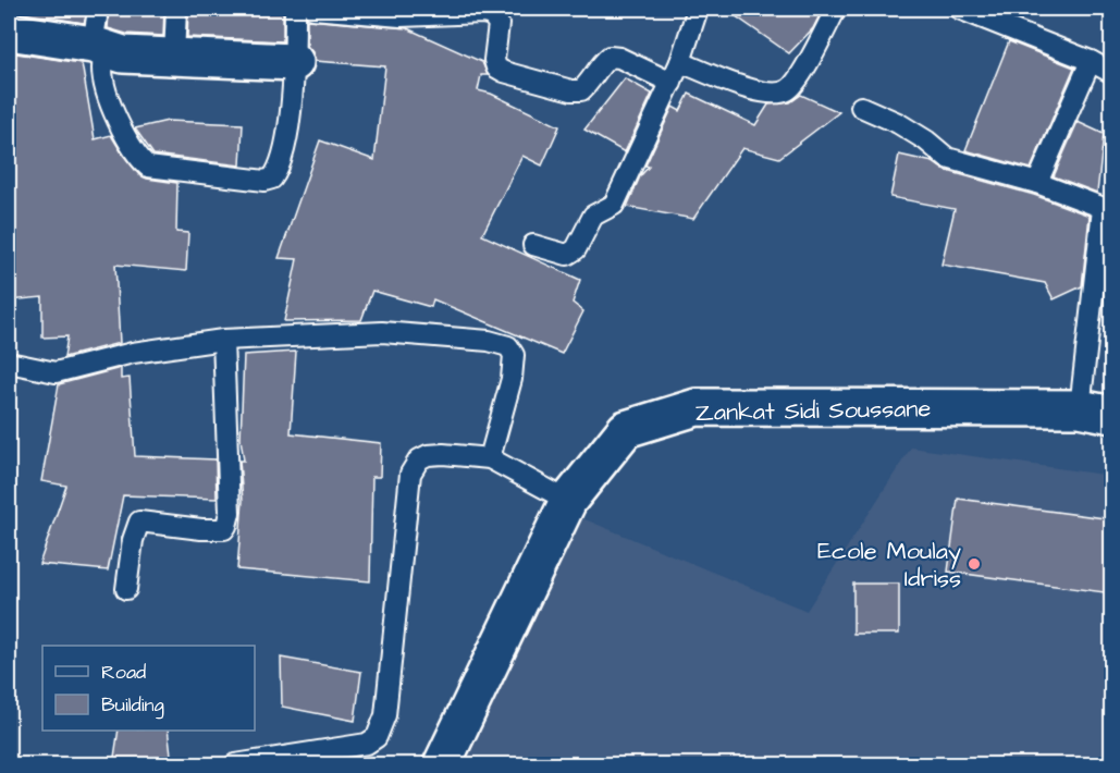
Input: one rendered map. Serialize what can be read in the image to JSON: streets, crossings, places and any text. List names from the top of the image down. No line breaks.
{"streets":{"street":["Zankat Sidi Soussane"]},"places":["Ecole Moulay Idriss"],"legend":["Road","Building"]}
